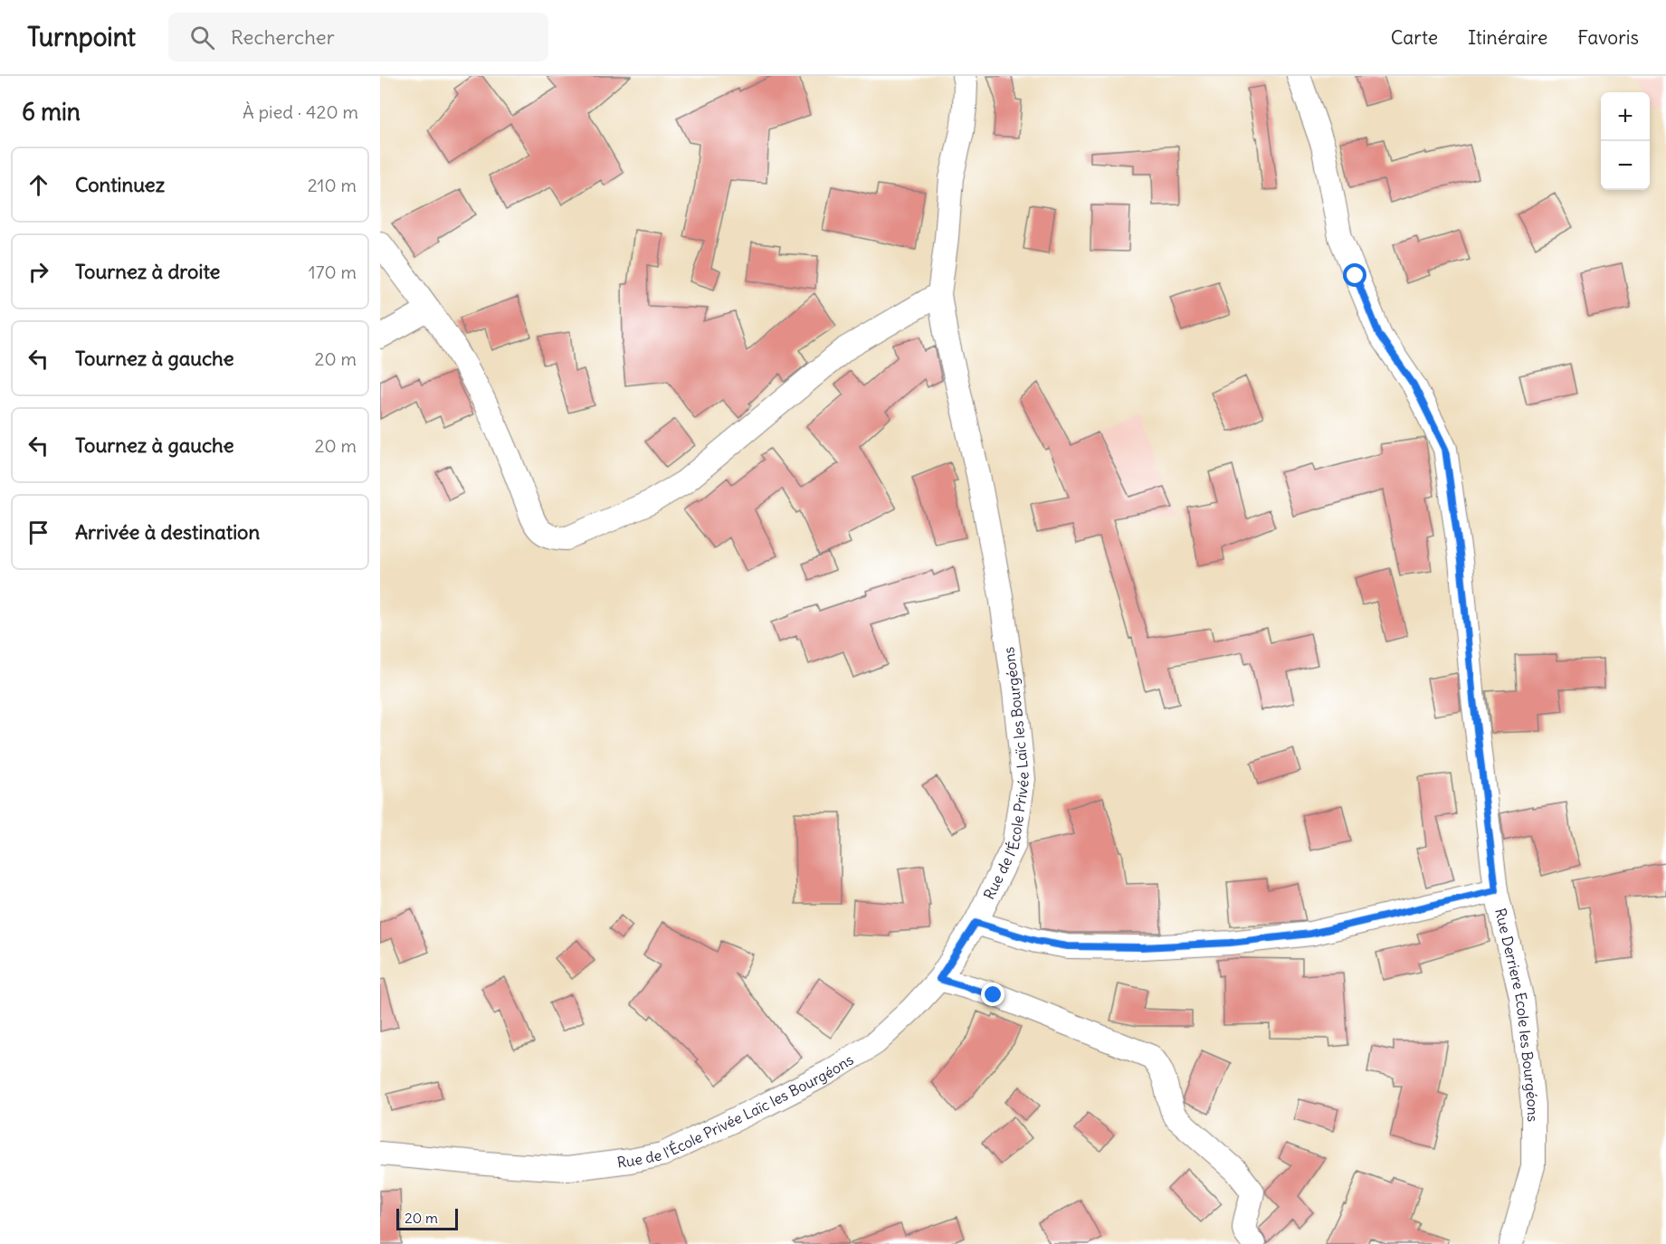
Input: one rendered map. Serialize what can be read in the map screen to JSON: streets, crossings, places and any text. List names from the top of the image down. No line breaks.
{"streets":{"street":["Rue de l'École Privée Laïc les Bourgéons","Rue Derriere Ecole les Bourgéons"]},"crossings":[["Rue de l'École Privée Laïc les Bourgéons","Rue Derriere Ecole les Bourgéons"]],"scale_bar":"20 m","page":{"header":"Turnpoint","search":"Rechercher","nav":["Carte","Itinéraire","Favoris"],"heading":["6 min","À pied · 420 m"],"map_buttons":["+","−"],"list":[["Continuez","210 m"],["Tournez à droite","170 m"],["Tournez à gauche","20 m"],["Tournez à gauche","20 m"],"Arrivée à destination"],"scale":"20 m"}}
